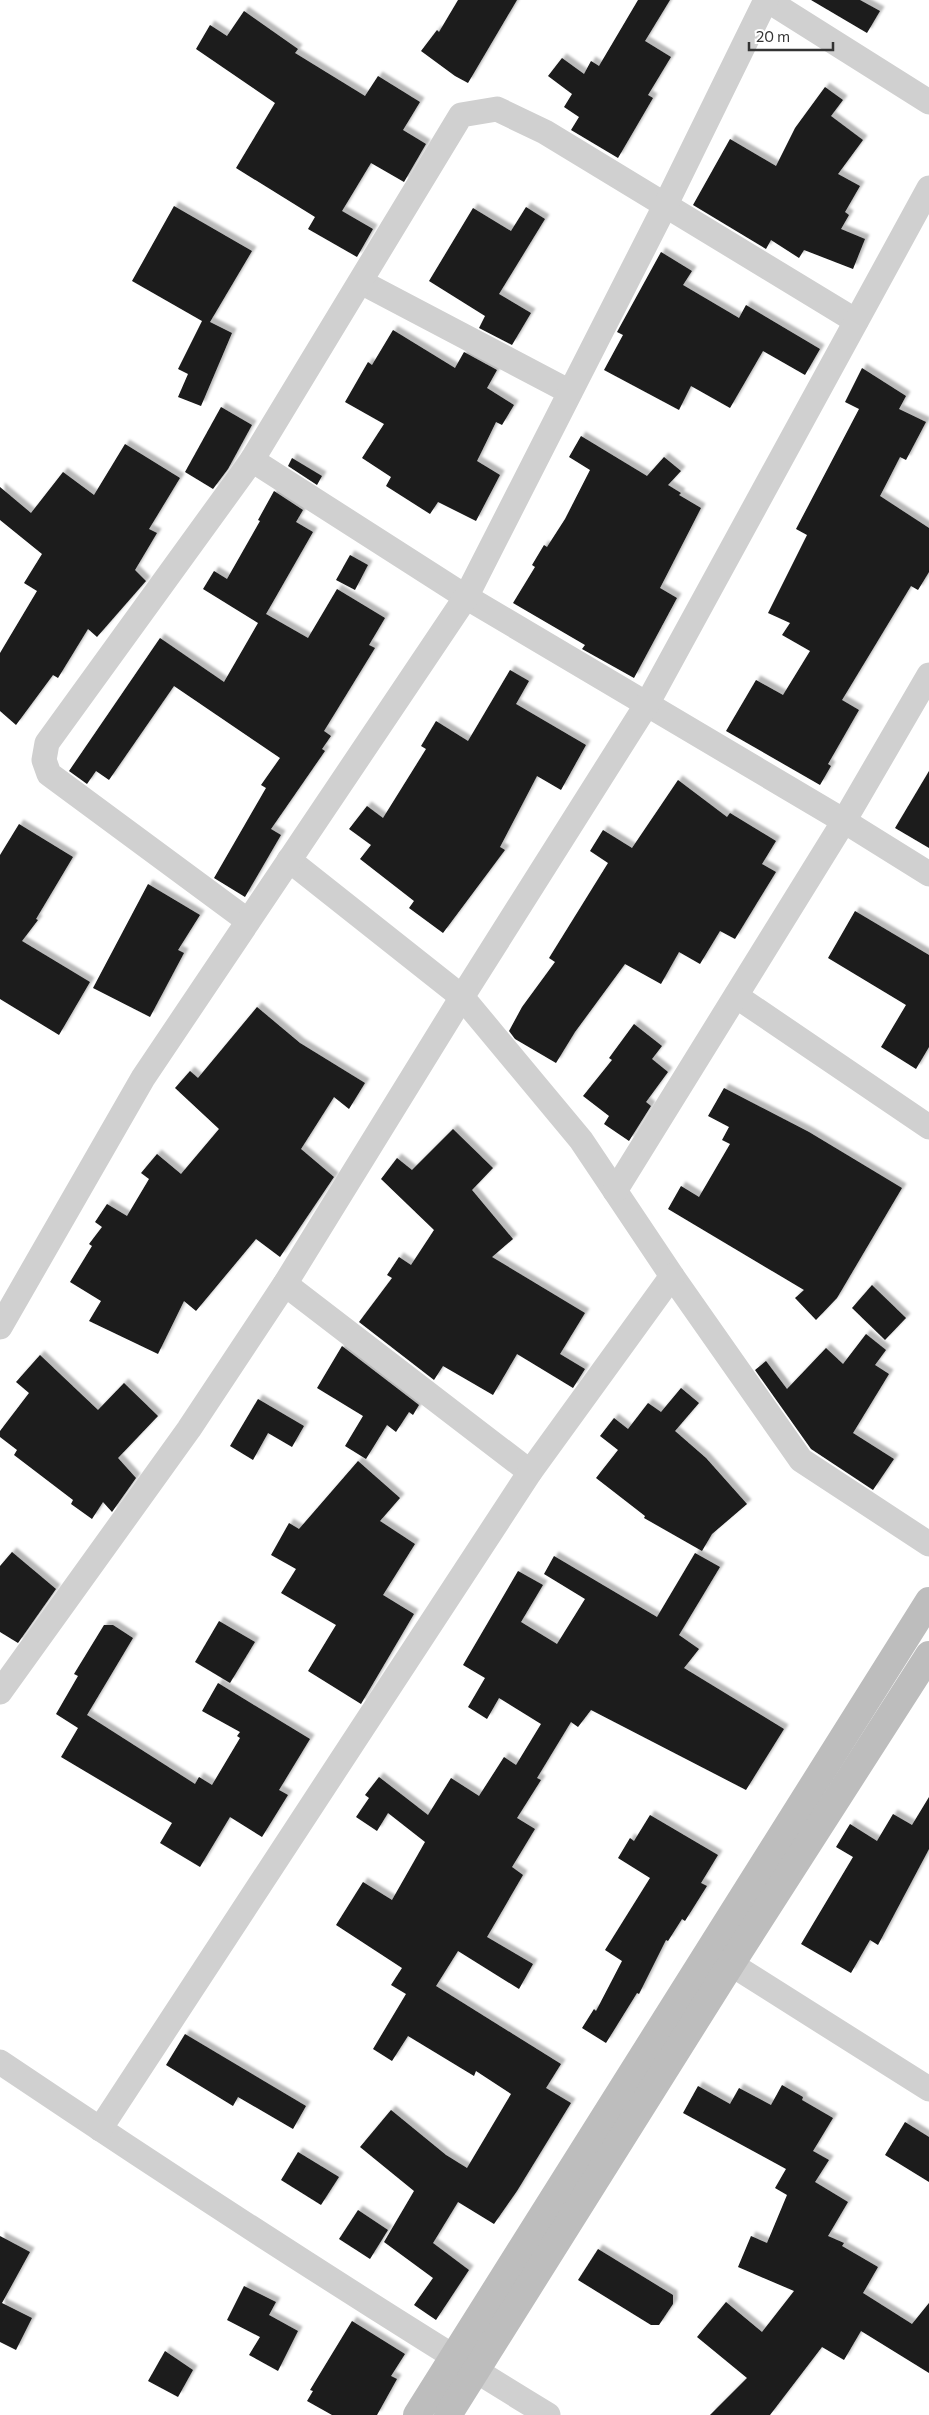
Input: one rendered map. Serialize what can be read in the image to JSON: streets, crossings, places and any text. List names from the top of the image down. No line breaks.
{"scale_bar":"20 m"}
